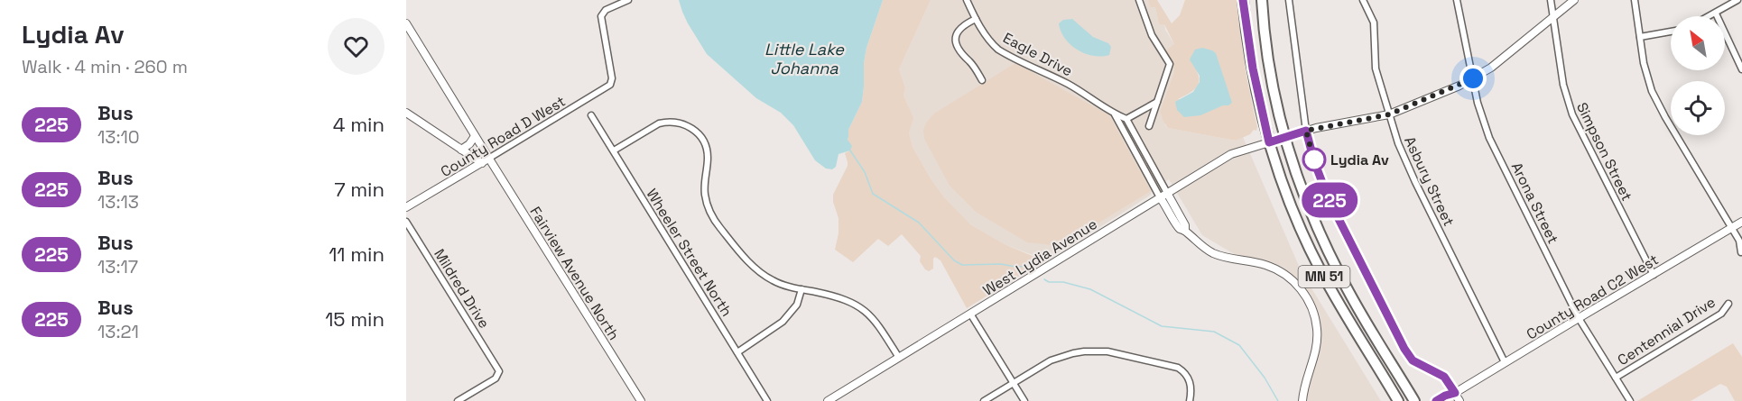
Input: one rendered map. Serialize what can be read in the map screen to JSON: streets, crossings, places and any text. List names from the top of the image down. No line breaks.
{"streets":{"highway":["MN 51"],"street":["Eagle Drive","County Road D West","Simpson Street","Asbury Street","Arona Street","Wheeler Street North","West Lydia Avenue","Fairview Avenue North","Mildred Drive","County Road C2 West","Centennial Drive"]},"crossings":[["Eagle Drive","West Lydia Avenue"],["County Road D West","Fairview Avenue North"],["Simpson Street","County Road C2 West"],["Asbury Street","County Road C2 West"],["Arona Street","County Road C2 West"],["Arona Street","Centennial Drive"],["West Lydia Avenue","MN 51"]],"water":["Little Lake Johanna"],"places":["Lydia Av"],"lines":["bus line 225"],"north":"top left","page":{"heading":["Lydia Av","Walk · 4 min · 260 m"],"on_map":"225","list":[{"mark":"225","name":"Bus","note":"13:10","value":"4 min"},{"mark":"225","name":"Bus","note":"13:13","value":"7 min"},{"mark":"225","name":"Bus","note":"13:17","value":"11 min"},{"mark":"225","name":"Bus","note":"13:21","value":"15 min"}]}}
